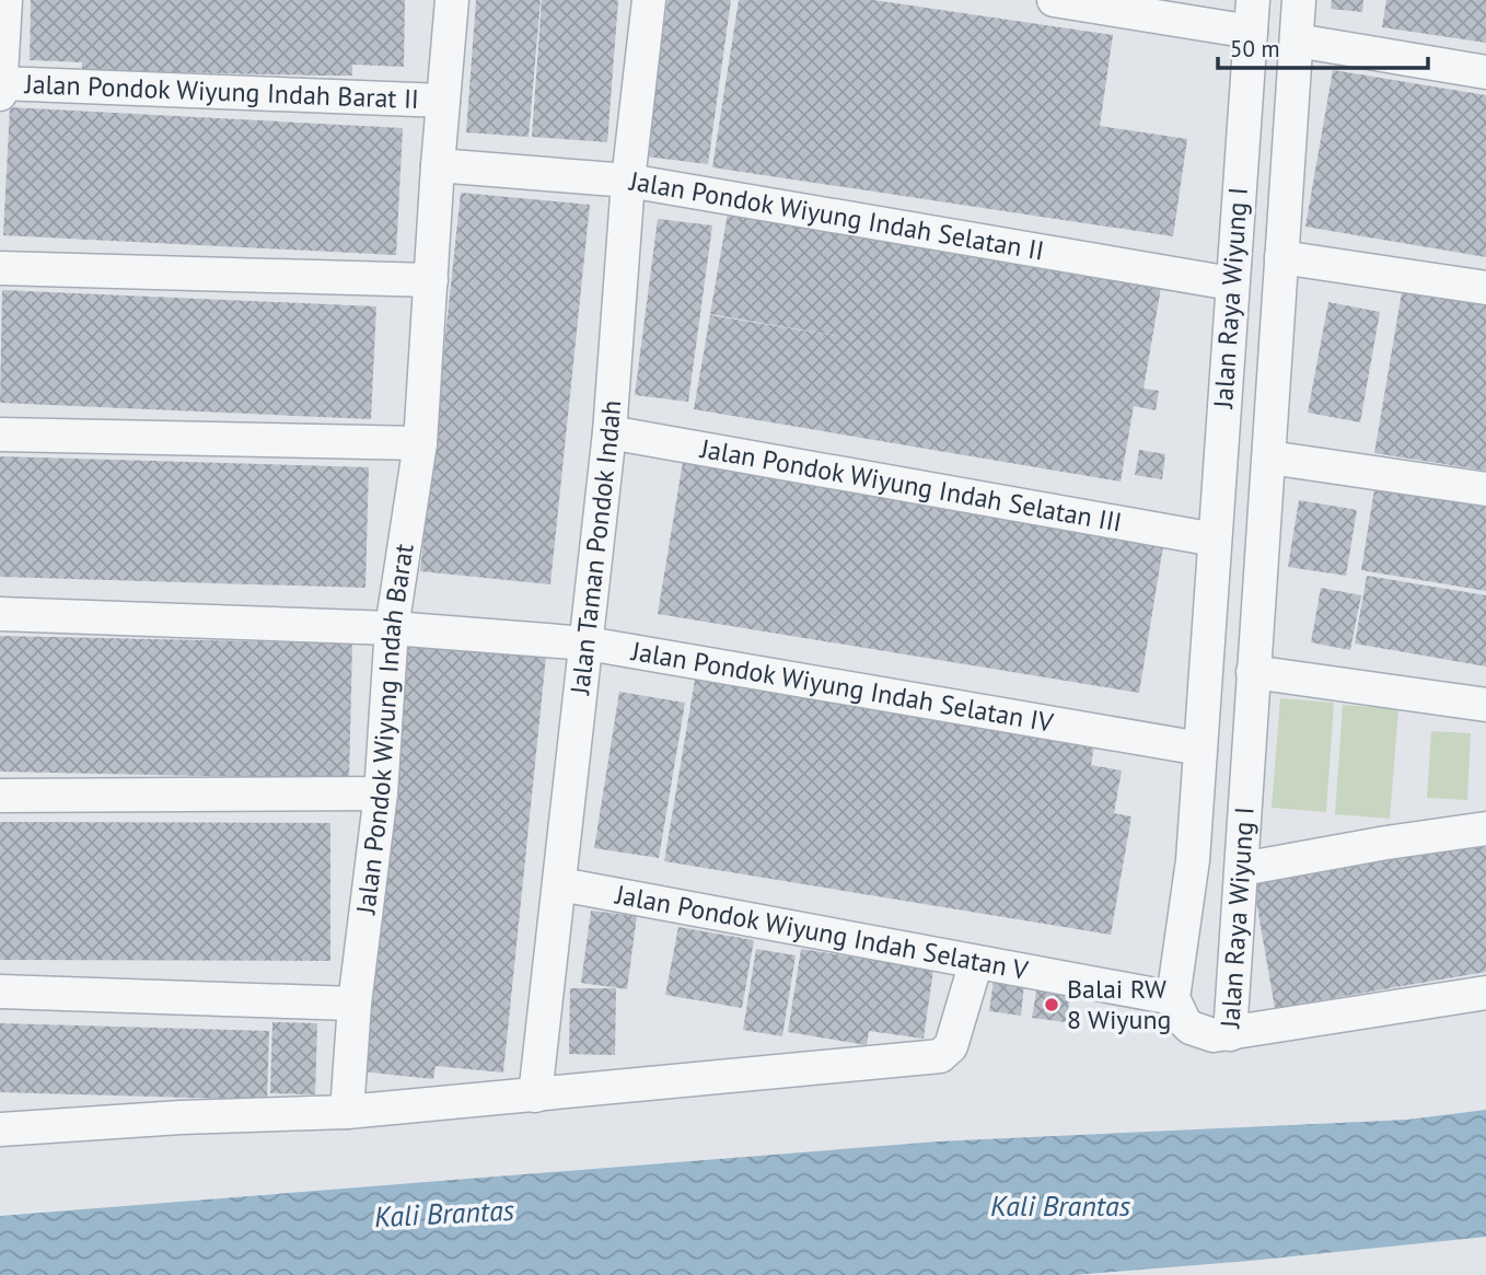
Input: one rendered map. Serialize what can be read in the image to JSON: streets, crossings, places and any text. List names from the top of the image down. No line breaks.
{"streets":{"street":["Jalan Pondok Wiyung Indah Barat II","Jalan Pondok Wiyung Indah Selatan II","Jalan Raya Wiyung I","Jalan Pondok Wiyung Indah Selatan III","Jalan Taman Pondok Indah","Jalan Pondok Wiyung Indah Selatan IV","Jalan Pondok Wiyung Indah Barat","Jalan Pondok Wiyung Indah Selatan V"]},"crossings":[["Jalan Pondok Wiyung Indah Barat II","Jalan Pondok Wiyung Indah Barat"],["Jalan Pondok Wiyung Indah Selatan II","Jalan Raya Wiyung I"],["Jalan Pondok Wiyung Indah Selatan II","Jalan Taman Pondok Indah"],["Jalan Pondok Wiyung Indah Selatan II","Jalan Pondok Wiyung Indah Barat"],["Jalan Raya Wiyung I","Jalan Pondok Wiyung Indah Selatan III"],["Jalan Raya Wiyung I","Jalan Pondok Wiyung Indah Selatan IV"],["Jalan Raya Wiyung I","Jalan Pondok Wiyung Indah Selatan V"],["Jalan Pondok Wiyung Indah Selatan III","Jalan Taman Pondok Indah"],["Jalan Taman Pondok Indah","Jalan Pondok Wiyung Indah Selatan IV"],["Jalan Taman Pondok Indah","Jalan Pondok Wiyung Indah Selatan V"],["Jalan Pondok Wiyung Indah Selatan IV","Jalan Pondok Wiyung Indah Barat"]],"water":["Kali Brantas"],"places":["Balai RW 8 Wiyung"],"scale_bar":"50 m"}
